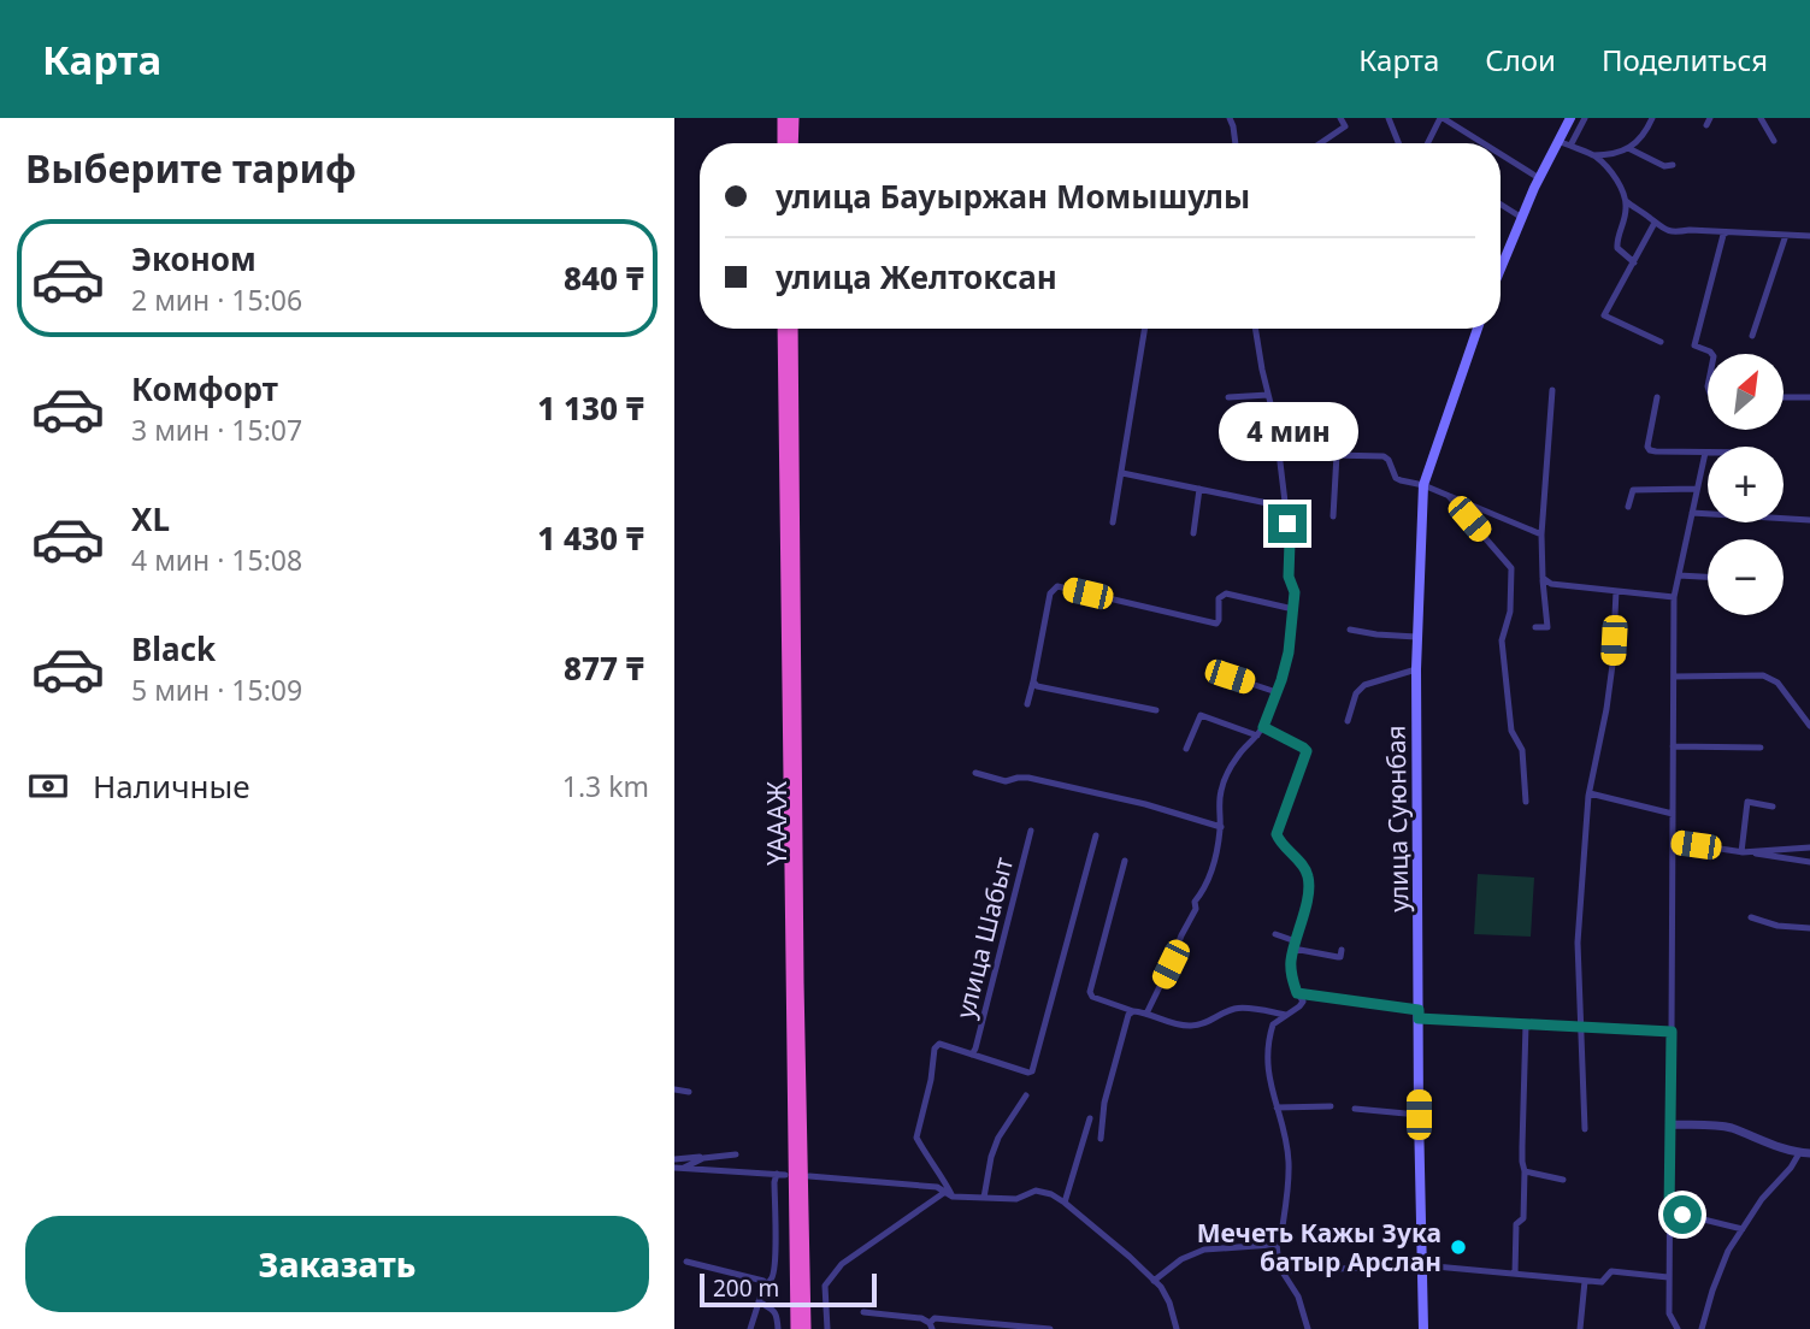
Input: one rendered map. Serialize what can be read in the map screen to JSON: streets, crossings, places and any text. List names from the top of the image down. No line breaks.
{"streets":{"highway":["ҮАААЖ"],"main road":["улица Суюнбая"],"street":["улица Шабыт"]},"places":["Мечеть Кажы Зука батыр Арслан"],"scale_bar":"200 m","north":"top right","page":{"header":"Карта","nav":["Карта","Слои","Поделиться"],"heading":"Выберите тариф","banner":["улица Бауыржан Момышулы","улица Желтоксан"],"list":[{"name":"Эконом","note":"2 мин · 15:06","value":"840 ₸"},{"name":"Комфорт","note":"3 мин · 15:07","value":"1 130 ₸"},{"name":"XL","note":"4 мин · 15:08","value":"1 430 ₸"},{"name":"Black","note":"5 мин · 15:09","value":"877 ₸"}],"map_buttons":["+","−"],"bubble":"4 мин","pay":["Наличные","1.3 km"],"buttons":"Заказать","scale":"200 m"}}
